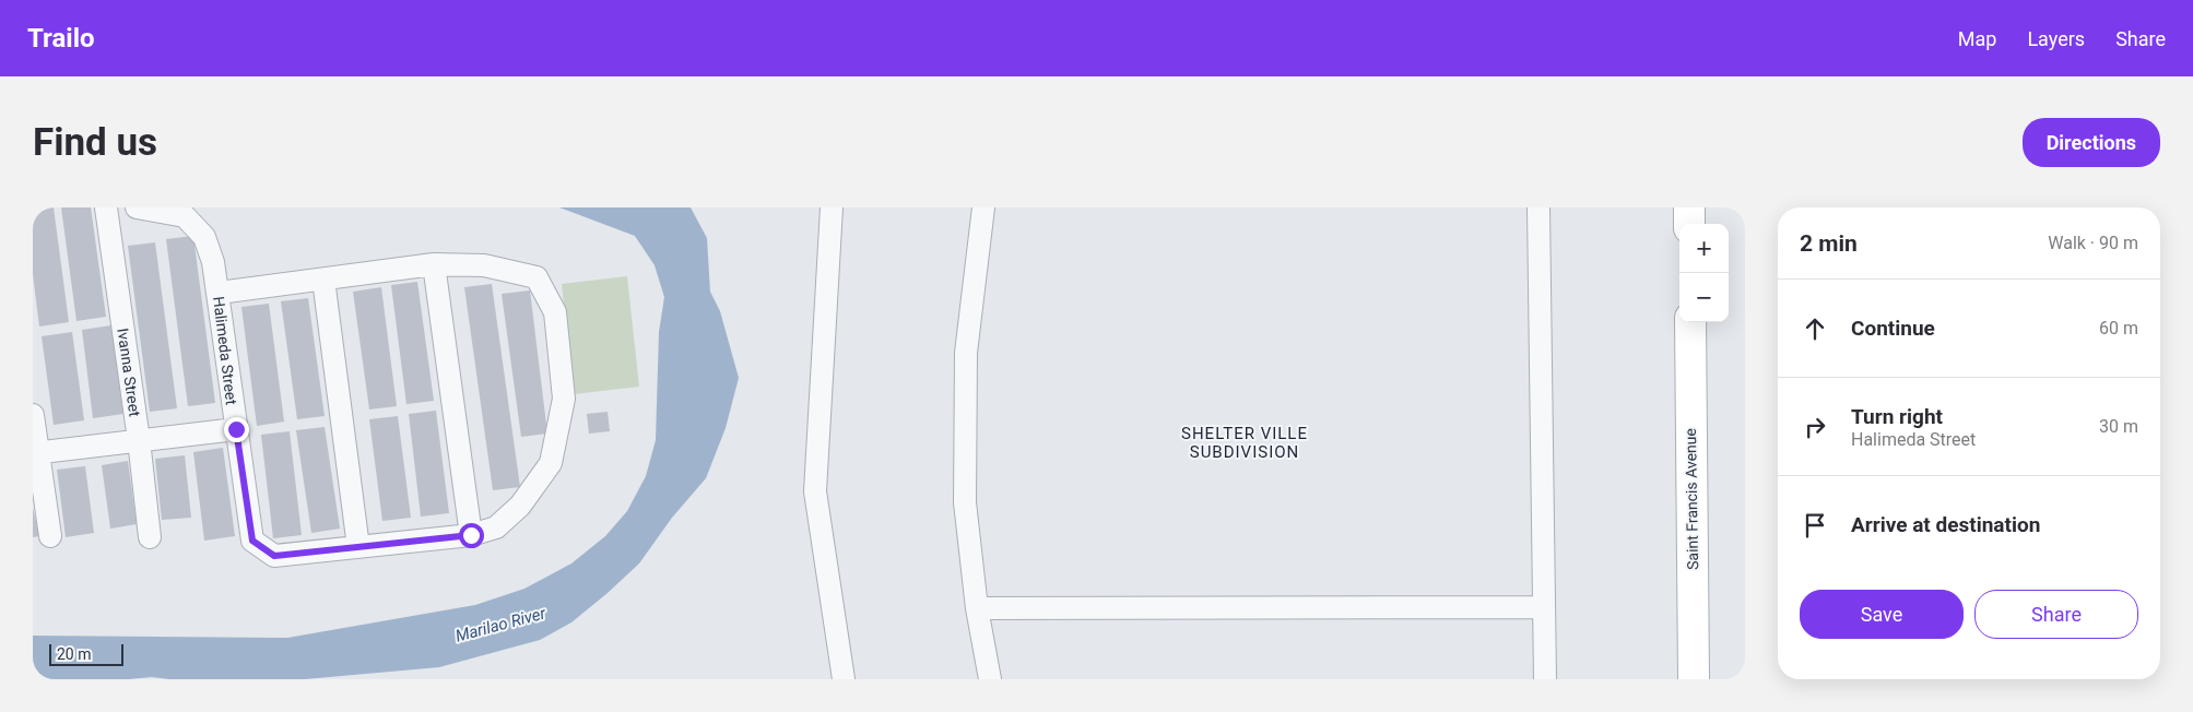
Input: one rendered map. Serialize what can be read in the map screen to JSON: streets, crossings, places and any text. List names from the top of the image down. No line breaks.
{"streets":{"street":["Halimeda Street","Ivanna Street","Saint Francis Avenue"]},"districts":["SHELTER VILLE SUBDIVISION"],"water":["Marilao River"],"scale_bar":"20 m","page":{"header":"Trailo","nav":["Map","Layers","Share"],"buttons":["Directions",["Save","Share"]],"title":"Find us","heading":["2 min","Walk · 90 m"],"map_buttons":["+","−"],"list":[["Continue","60 m"],["Turn right","Halimeda Street","30 m"],"Arrive at destination"],"scale":"20 m"}}
